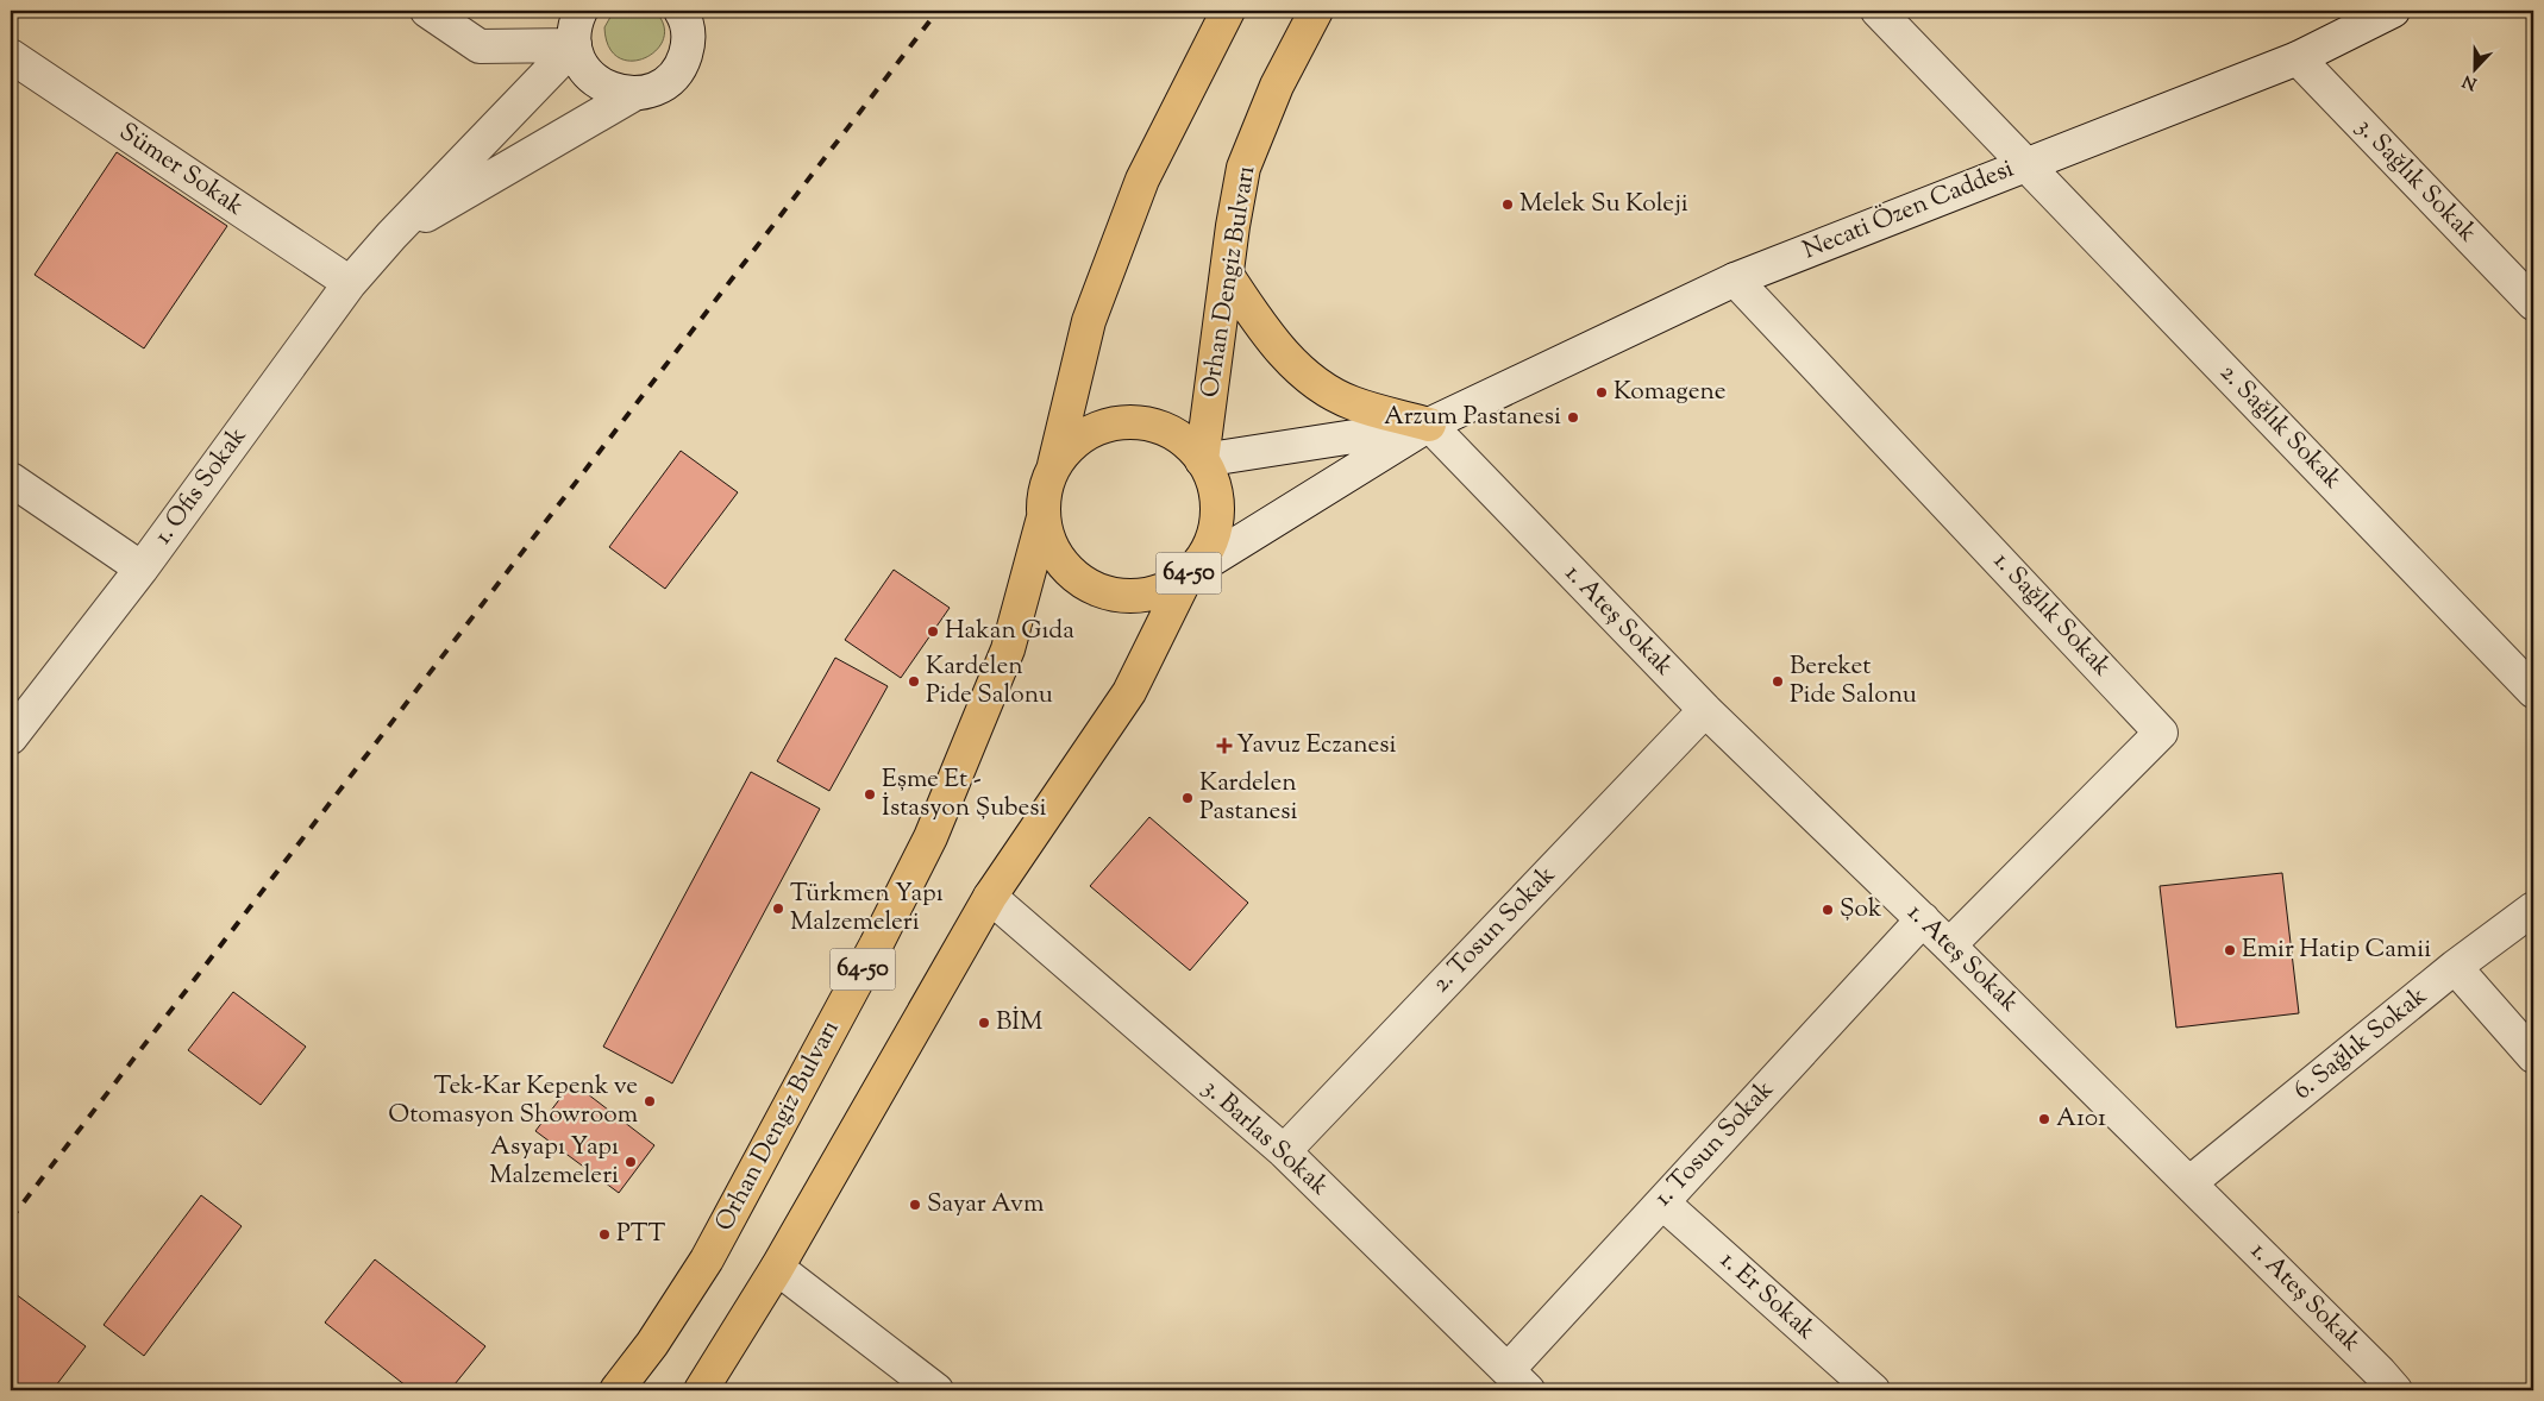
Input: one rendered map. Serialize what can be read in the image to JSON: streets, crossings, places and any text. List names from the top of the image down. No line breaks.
{"streets":{"main road":["Orhan Dengiz Bulvarı","64-50"],"street":["Sümer Sokak","3. Sağlık Sokak","Necati Özen Caddesi","2. Sağlık Sokak","1. Ofis Sokak","1. Sağlık Sokak","1. Ateş Sokak","2. Tosun Sokak","6. Sağlık Sokak","3. Barlas Sokak","1. Tosun Sokak","1. Er Sokak"]},"crossings":[["Sümer Sokak","1. Ofis Sokak"],["3. Sağlık Sokak","Necati Özen Caddesi"],["Necati Özen Caddesi","2. Sağlık Sokak"],["Necati Özen Caddesi","1. Sağlık Sokak"],["Necati Özen Caddesi","1. Ateş Sokak"],["Orhan Dengiz Bulvarı","3. Barlas Sokak"],["1. Sağlık Sokak","1. Ateş Sokak"],["1. Ateş Sokak","2. Tosun Sokak"],["1. Ateş Sokak","6. Sağlık Sokak"],["1. Ateş Sokak","1. Tosun Sokak"],["2. Tosun Sokak","3. Barlas Sokak"],["3. Barlas Sokak","1. Tosun Sokak"],["1. Tosun Sokak","1. Er Sokak"]],"places":{"other":["Melek Su Koleji","Komagene","Arzum Pastanesi","Hakan Gıda","Kardelen Pide Salonu","Bereket Pide Salonu","Eşme Et - İstasyon Şubesi","Kardelen Pastanesi","Türkmen Yapı Malzemeleri","Şok","Emir Hatip Camii","BİM","Tek-Kar Kepenk ve Otomasyon Showroom","A101","Asyapı Yapı Malzemeleri","Sayar Avm","PTT"],"health":["Yavuz Eczanesi"]},"north":"bottom"}
